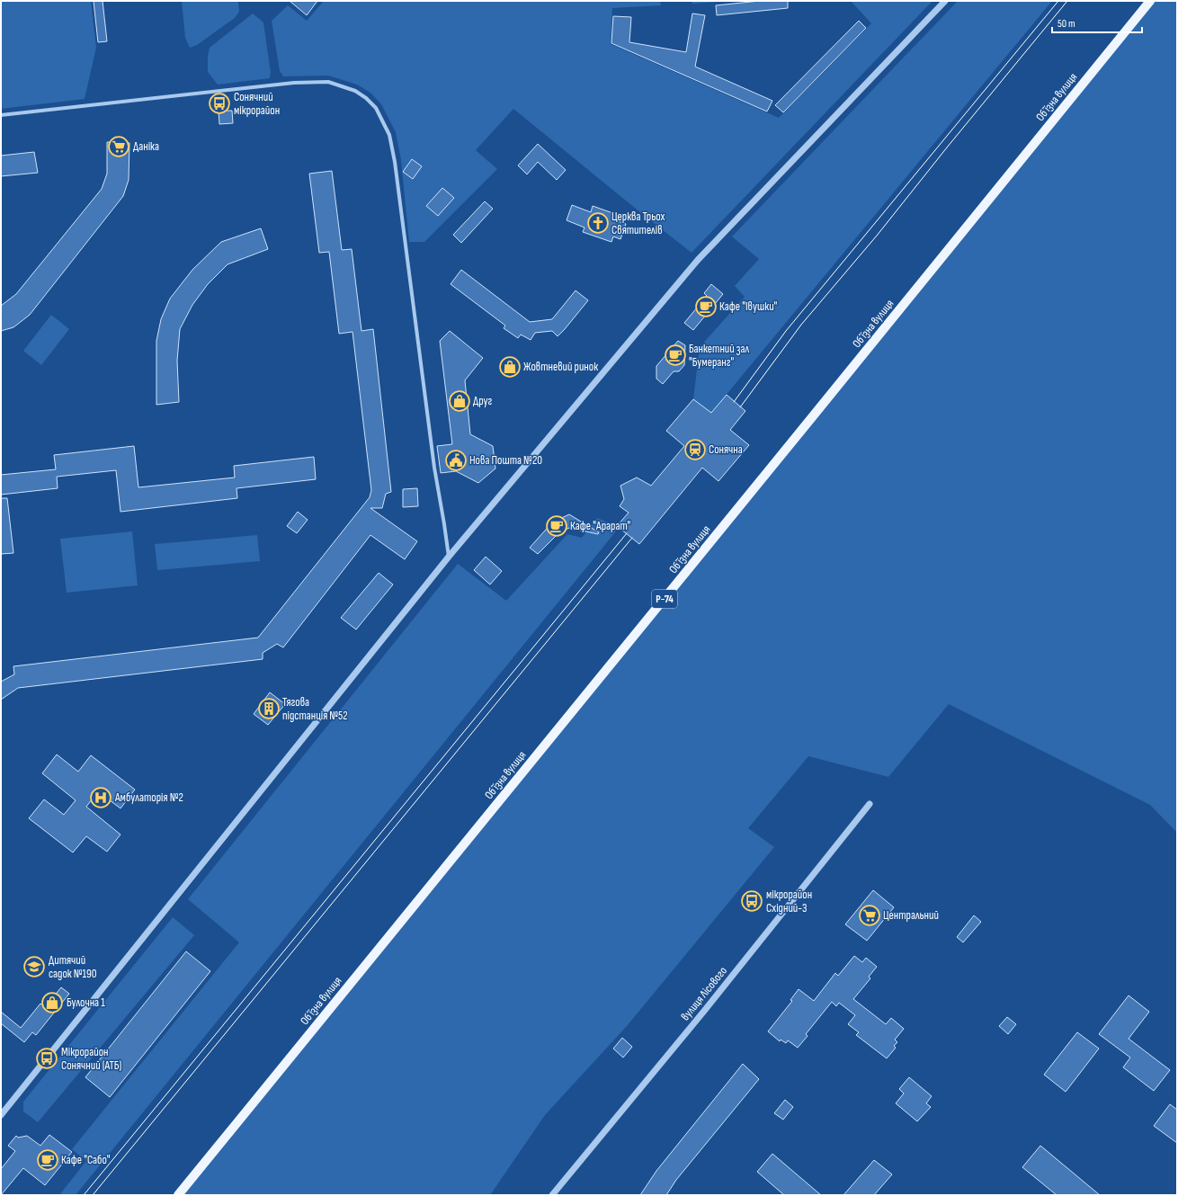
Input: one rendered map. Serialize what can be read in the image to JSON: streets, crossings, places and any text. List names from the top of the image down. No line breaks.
{"streets":{"main road":["Обʼїзна вулиця","Р-74"],"street":["вулиця Лісового"]},"places":{"bus stop":["Сонячний мікрорайон","мікрорайон Східний-3","Мікрорайон Сонячний (АТБ)"],"supermarket":["Даніка","Центральний"],"church":["Церква Трьох Святителів"],"cafe":["Кафе \"Івушки\"","Банкетний зал \"Бумеранг\"","Кафе \"Арарат\"","Кафе \"Сабо\""],"shop":["Жовтневий ринок","Друг","Булочна 1"],"station":["Сонячна"],"public building":["Нова Пошта №20"],"building":["Тягова підстанція №52"],"hospital":["Амбулаторія №2"],"school or university":["Дитячий садок №190"]},"scale_bar":"50 m"}
